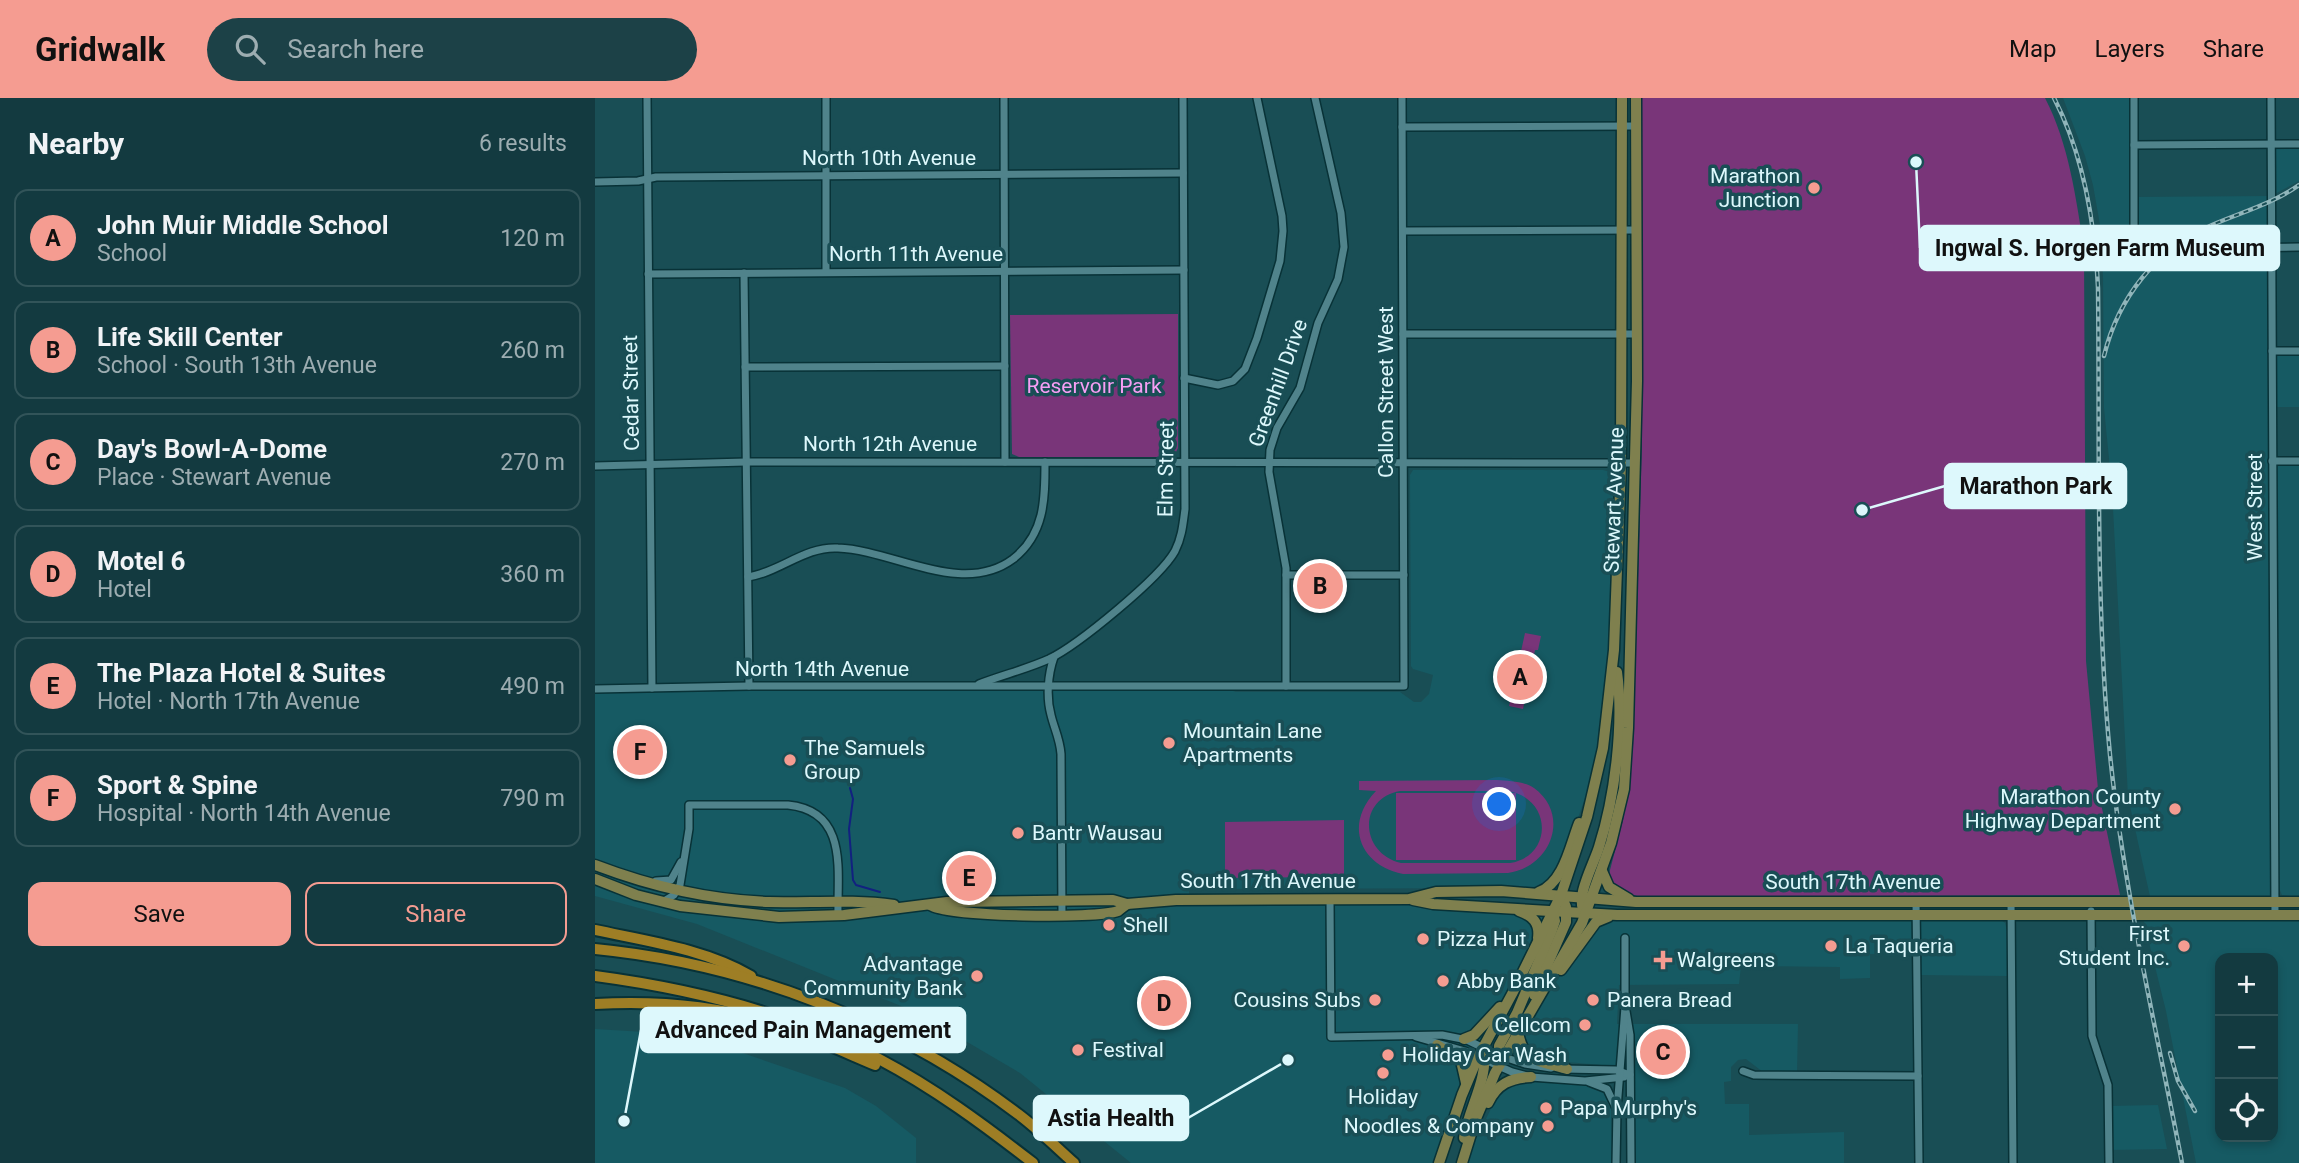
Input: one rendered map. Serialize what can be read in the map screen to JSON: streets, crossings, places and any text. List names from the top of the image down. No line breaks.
{"streets":{"main road":["Stewart Avenue","South 17th Avenue"],"street":["North 10th Avenue","North 11th Avenue","Greenhill Drive","Callon Street West","Cedar Street","North 12th Avenue","Elm Street","West Street","North 14th Avenue"]},"crossings":[["North 10th Avenue","Cedar Street"],["North 10th Avenue","Elm Street"],["North 11th Avenue","Cedar Street"],["North 11th Avenue","Elm Street"],["Greenhill Drive","North 12th Avenue"],["Greenhill Drive","North 14th Avenue"],["Callon Street West","North 12th Avenue"],["Callon Street West","North 14th Avenue"],["Cedar Street","North 12th Avenue"],["Cedar Street","North 14th Avenue"],["North 12th Avenue","Elm Street"],["North 12th Avenue","Stewart Avenue"],["Elm Street","North 14th Avenue"],["Stewart Avenue","South 17th Avenue"],["West Street","South 17th Avenue"]],"parks":["Reservoir Park"],"places":{"other":["Ingwal S. Horgen Farm Museum","Marathon Junction","Marathon Park","Mountain Lane Apartments","The Samuels Group","Marathon County Highway Department","Bantr Wausau","Shell","Pizza Hut","La Taqueria","First Student Inc.","Advantage Community Bank","Abby Bank","Cousins Subs","Panera Bread","Cellcom","Festival","Holiday Car Wash","Astia Health","Holiday","Papa Murphy's","Advanced Pain Management","Noodles & Company"],"health":["Walgreens"]},"page":{"header":"Gridwalk","search":"Search here","nav":["Map","Layers","Share"],"heading":["Nearby","6 results"],"list":[{"mark":"A","name":"John Muir Middle School","note":"School","value":"120 m"},{"mark":"B","name":"Life Skill Center","note":"School · South 13th Avenue","value":"260 m"},{"mark":"C","name":"Day's Bowl-A-Dome","note":"Place · Stewart Avenue","value":"270 m"},{"mark":"D","name":"Motel 6","note":"Hotel","value":"360 m"},{"mark":"E","name":"The Plaza Hotel & Suites","note":"Hotel · North 17th Avenue","value":"490 m"},{"mark":"F","name":"Sport & Spine","note":"Hospital · North 14th Avenue","value":"790 m"}],"pins":["B","A","F","E","D","C"],"buttons":["Save","Share"],"map_buttons":["+","−"]}}
